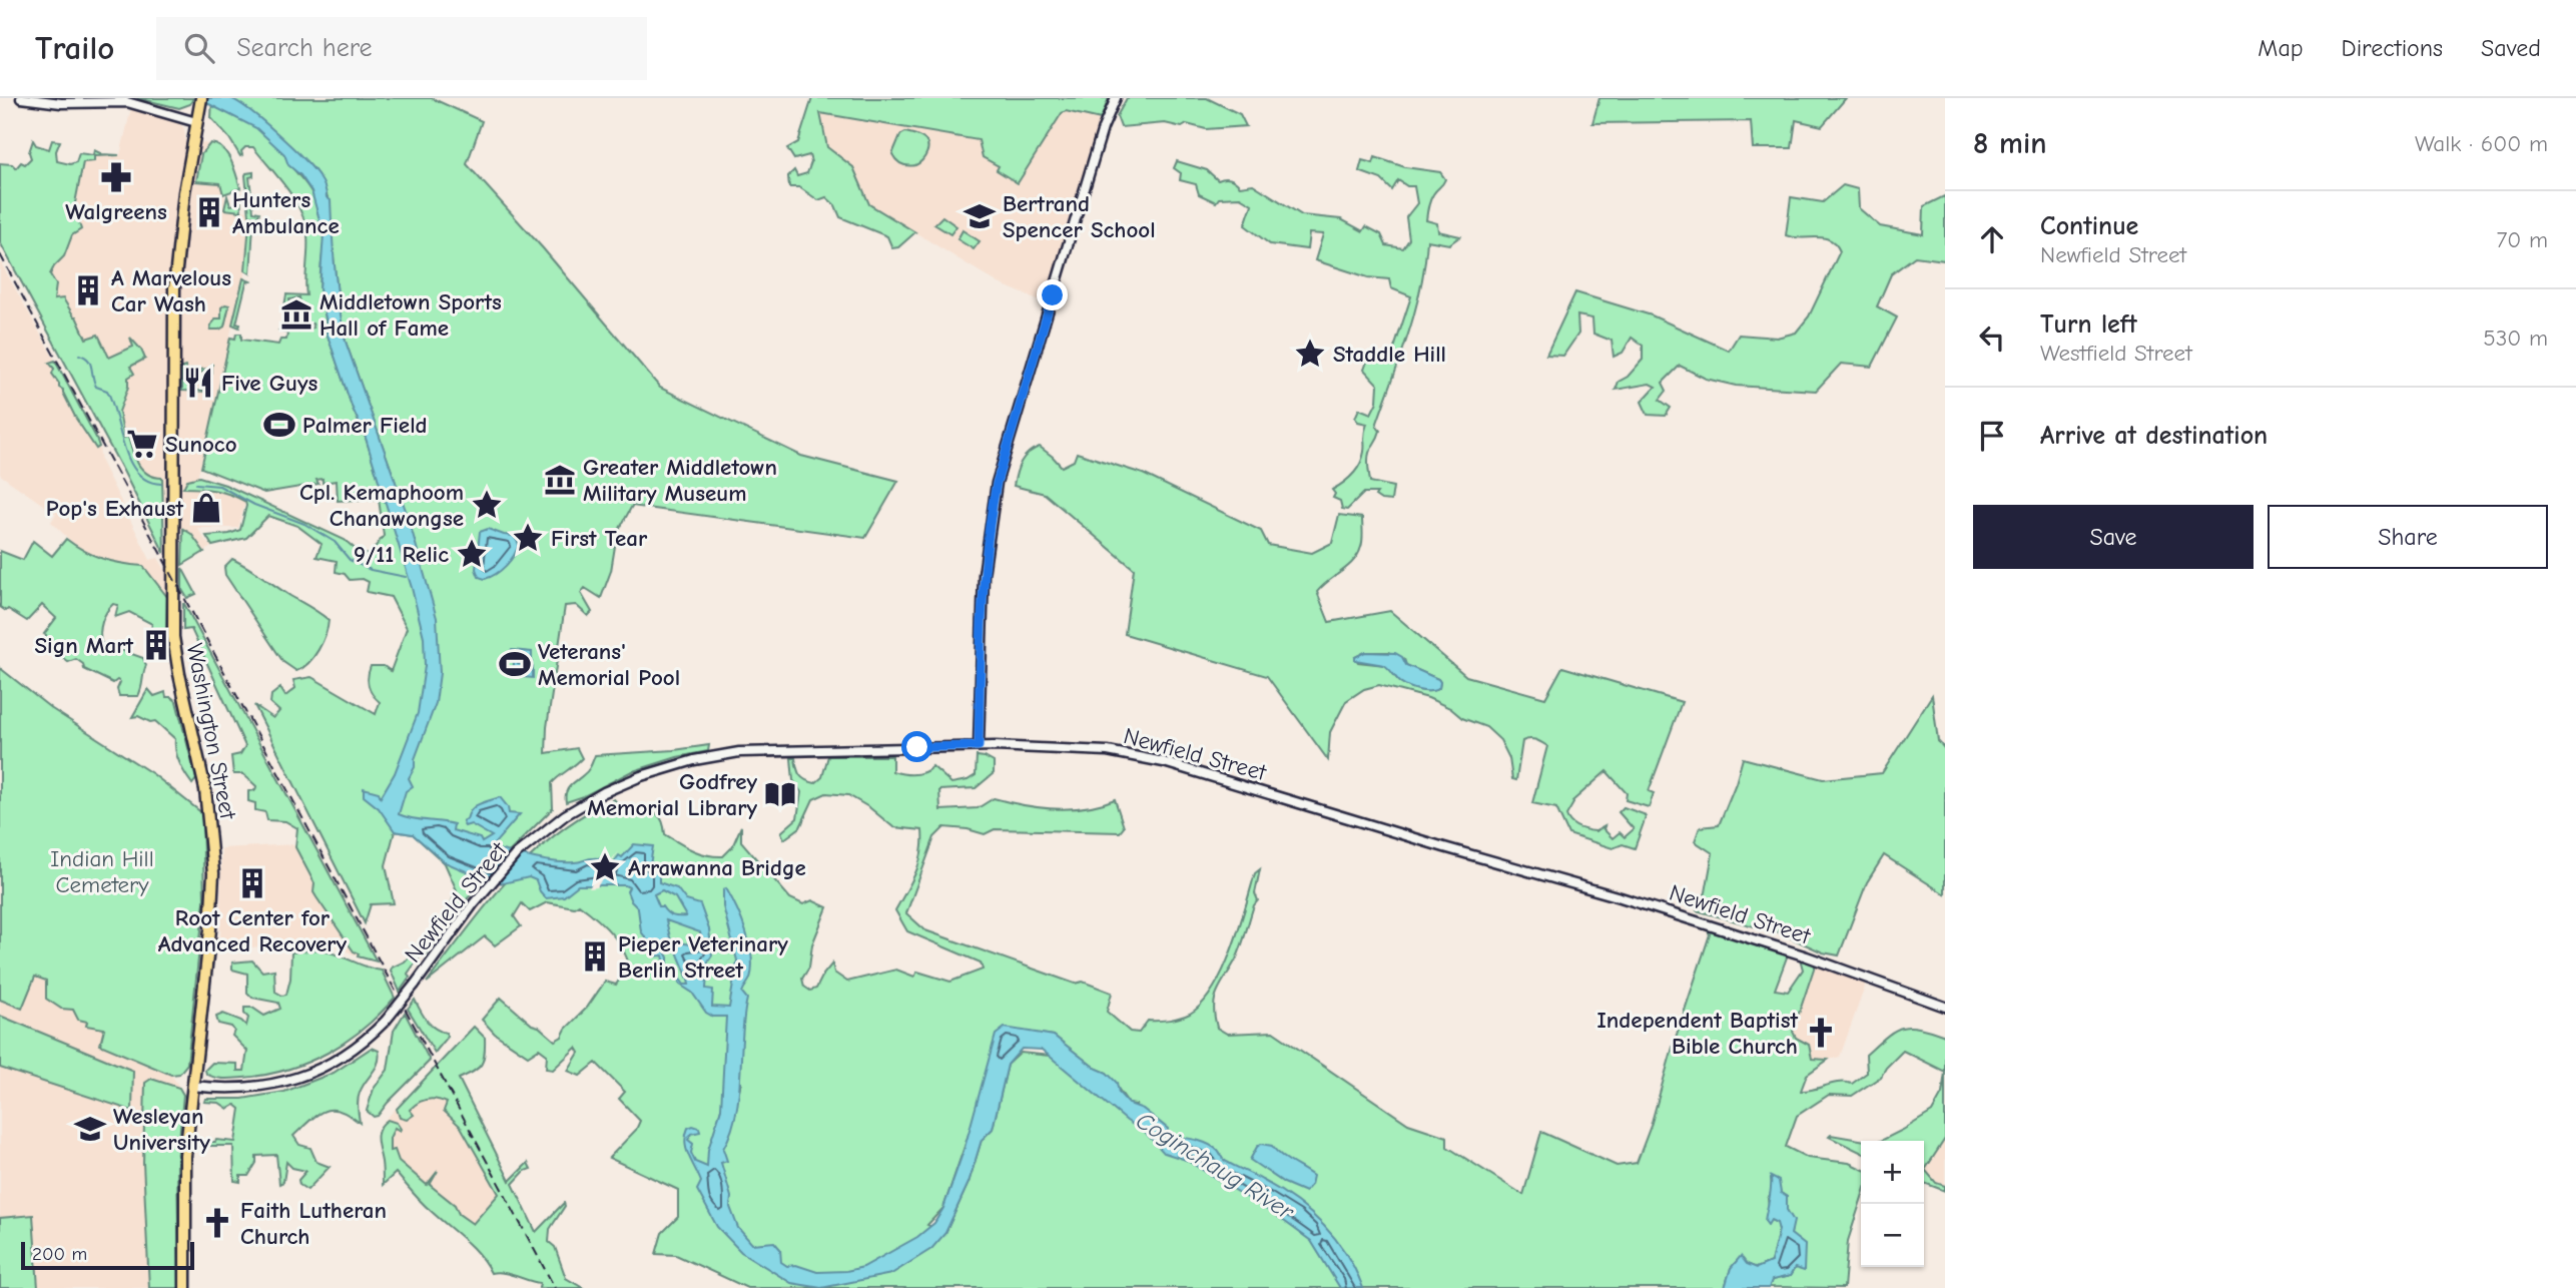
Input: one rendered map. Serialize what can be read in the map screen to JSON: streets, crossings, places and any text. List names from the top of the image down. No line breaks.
{"streets":{"highway":["Washington Street"],"main road":["Newfield Street"]},"crossings":[["Washington Street","Newfield Street"]],"water":["Coginchaug River"],"parks":["Indian Hill Cemetery"],"places":{"pharmacy":["Walgreens"],"building":["Hunters Ambulance","A Marvelous Car Wash","Sign Mart","Root Center for Advanced Recovery","Pieper Veterinary Berlin Street"],"school or university":["Bertrand Spencer School","Wesleyan University"],"museum":["Middletown Sports Hall of Fame","Greater Middletown Military Museum"],"place":["Staddle Hill","Cpl. Kemaphoom Chanawongse","First Tear","9/11 Relic","Arrawanna Bridge"],"restaurant":["Five Guys"],"sports":["Palmer Field","Veterans' Memorial Pool"],"supermarket":["Sunoco"],"shop":["Pop's Exhaust"],"library":["Godfrey Memorial Library"],"church":["Independent Baptist Bible Church","Faith Lutheran Church"]},"scale_bar":"200 m","page":{"header":"Trailo","search":"Search here","nav":["Map","Directions","Saved"],"heading":["8 min","Walk · 600 m"],"list":[["Continue","Newfield Street","70 m"],["Turn left","Westfield Street","530 m"],"Arrive at destination"],"buttons":["Save","Share"],"map_buttons":["+","−"],"scale":"200 m"}}
